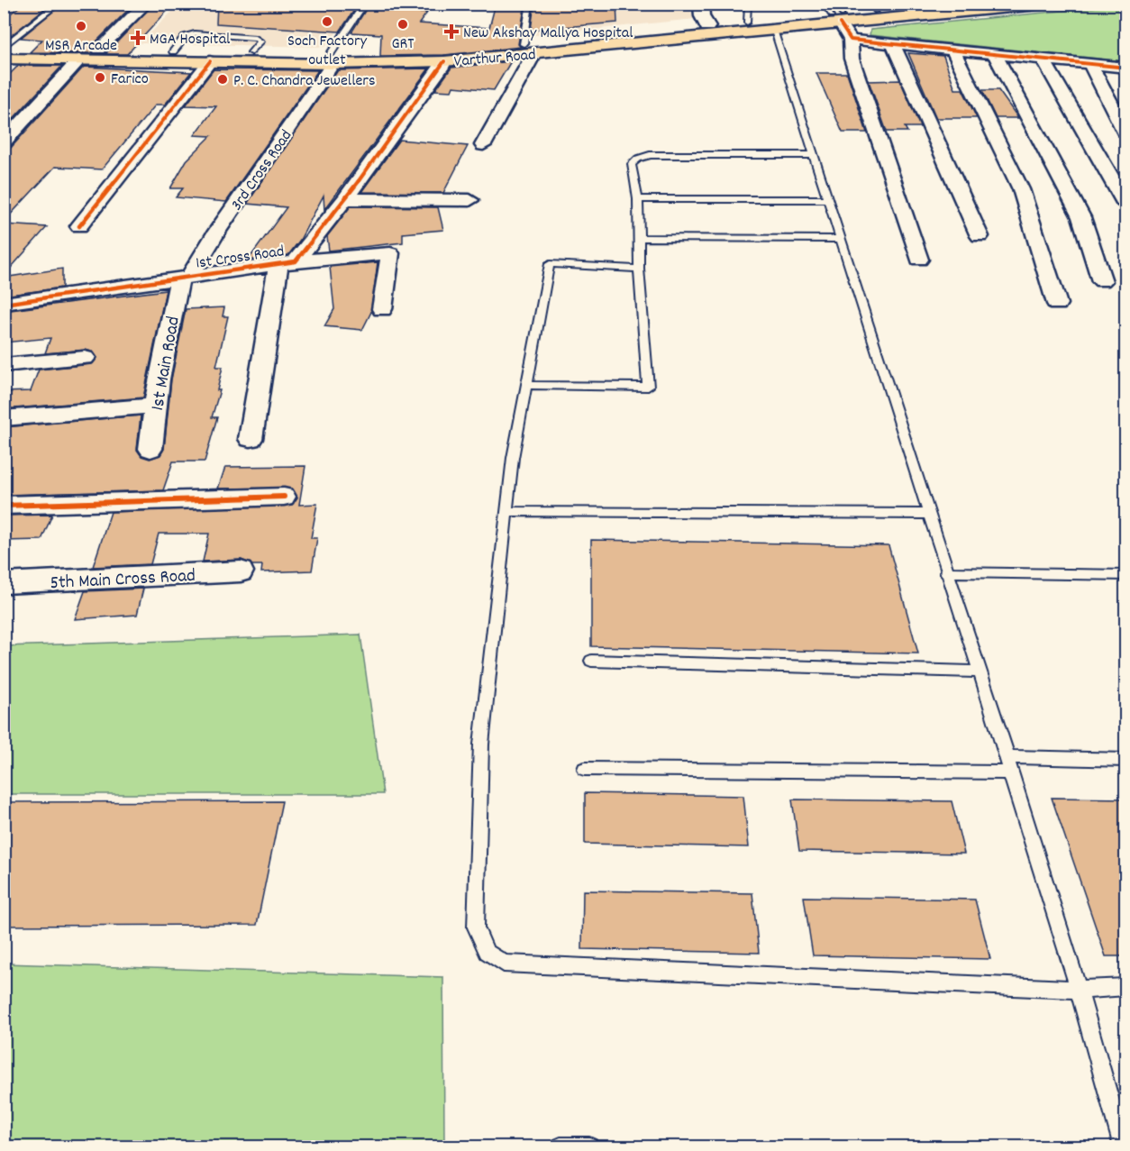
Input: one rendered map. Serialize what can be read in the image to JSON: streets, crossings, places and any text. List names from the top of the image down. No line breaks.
{"streets":{"main road":["Varthur Road"],"street":["3rd Cross Road","1st Cross Road","1st Main Road","5th Main Cross Road"]},"crossings":[["Varthur Road","3rd Cross Road"],["Varthur Road","1st Cross Road"],["3rd Cross Road","1st Cross Road"],["3rd Cross Road","1st Main Road"],["1st Cross Road","1st Main Road"]],"places":{"other":["Soch Factory outlet","GRT","MSR Arcade","Farico","P. C. Chandra Jewellers"],"health":["New Akshay Mallya Hospital","MGA Hospital"]}}
